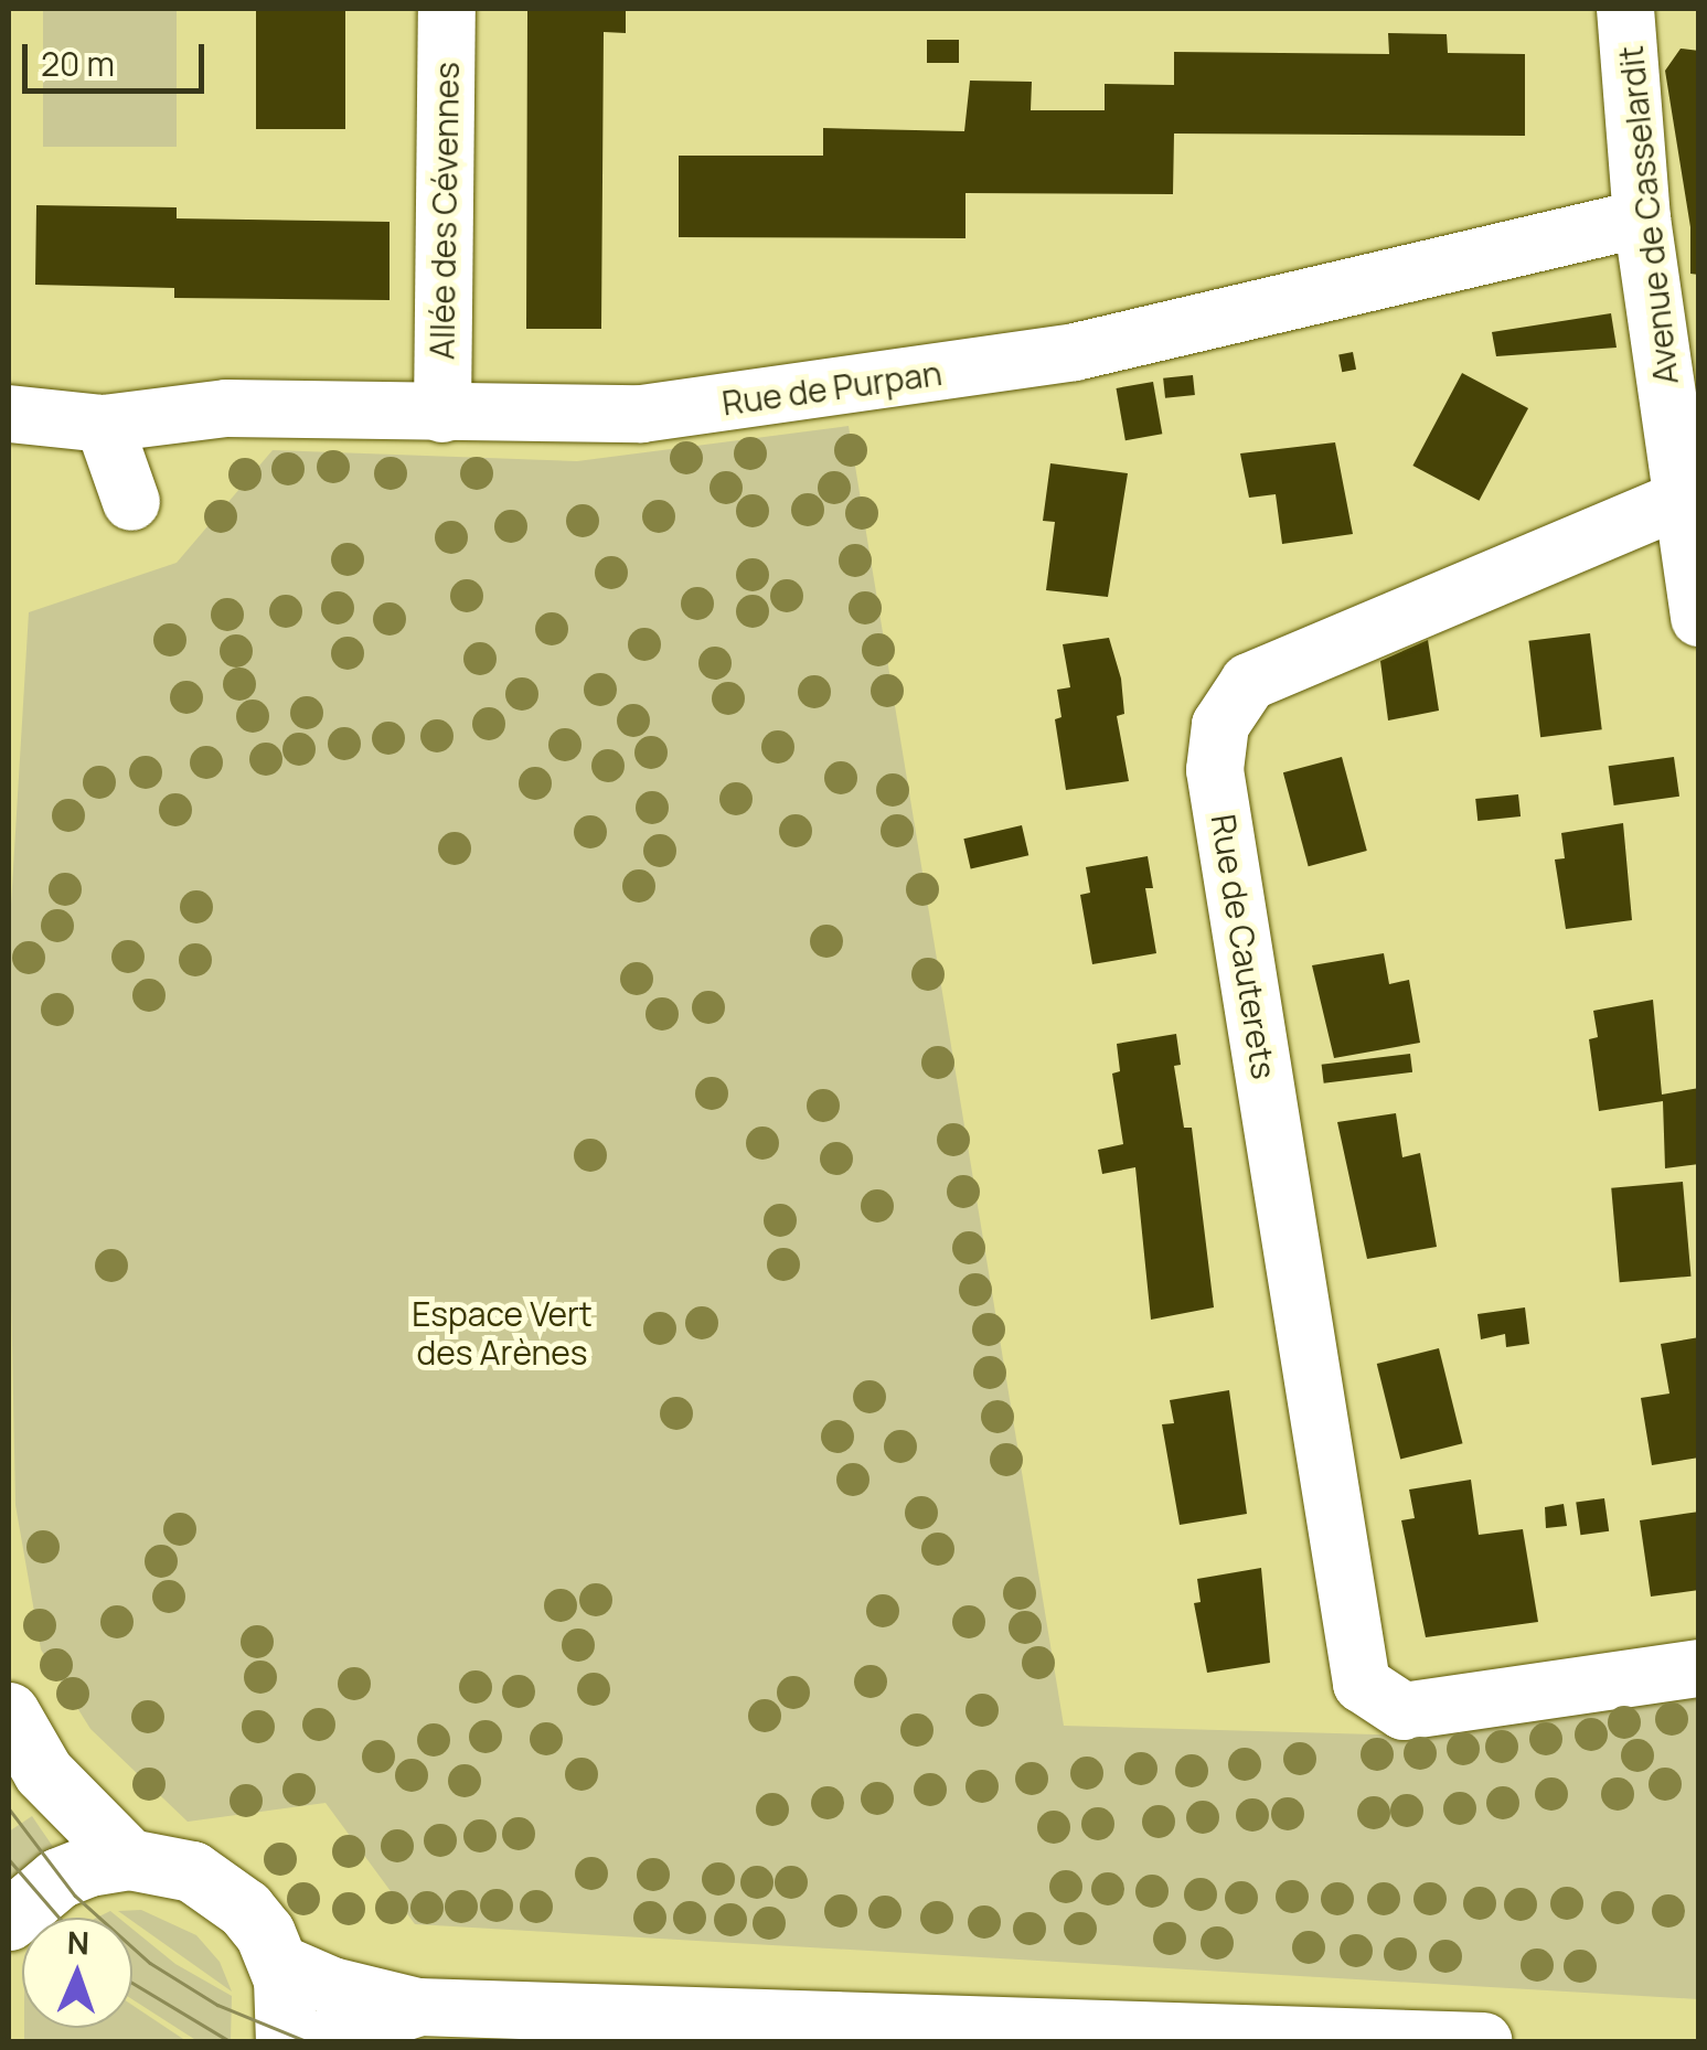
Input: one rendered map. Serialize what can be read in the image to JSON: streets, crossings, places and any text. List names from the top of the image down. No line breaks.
{"streets":{"street":["Allée des Cévennes","Avenue de Casselardit","Rue de Purpan","Rue de Cauterets"]},"crossings":[["Allée des Cévennes","Rue de Purpan"],["Avenue de Casselardit","Rue de Purpan"],["Avenue de Casselardit","Rue de Cauterets"]],"parks":["Espace Vert des Arènes"],"scale_bar":"20 m","north":"top"}
